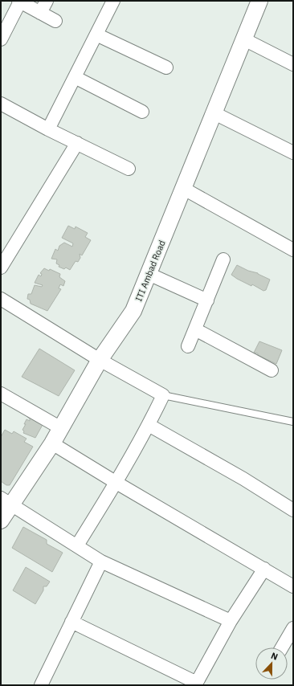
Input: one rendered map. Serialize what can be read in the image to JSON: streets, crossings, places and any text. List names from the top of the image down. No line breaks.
{"streets":{"street":["ITI Ambad Road"]},"north":"top"}
